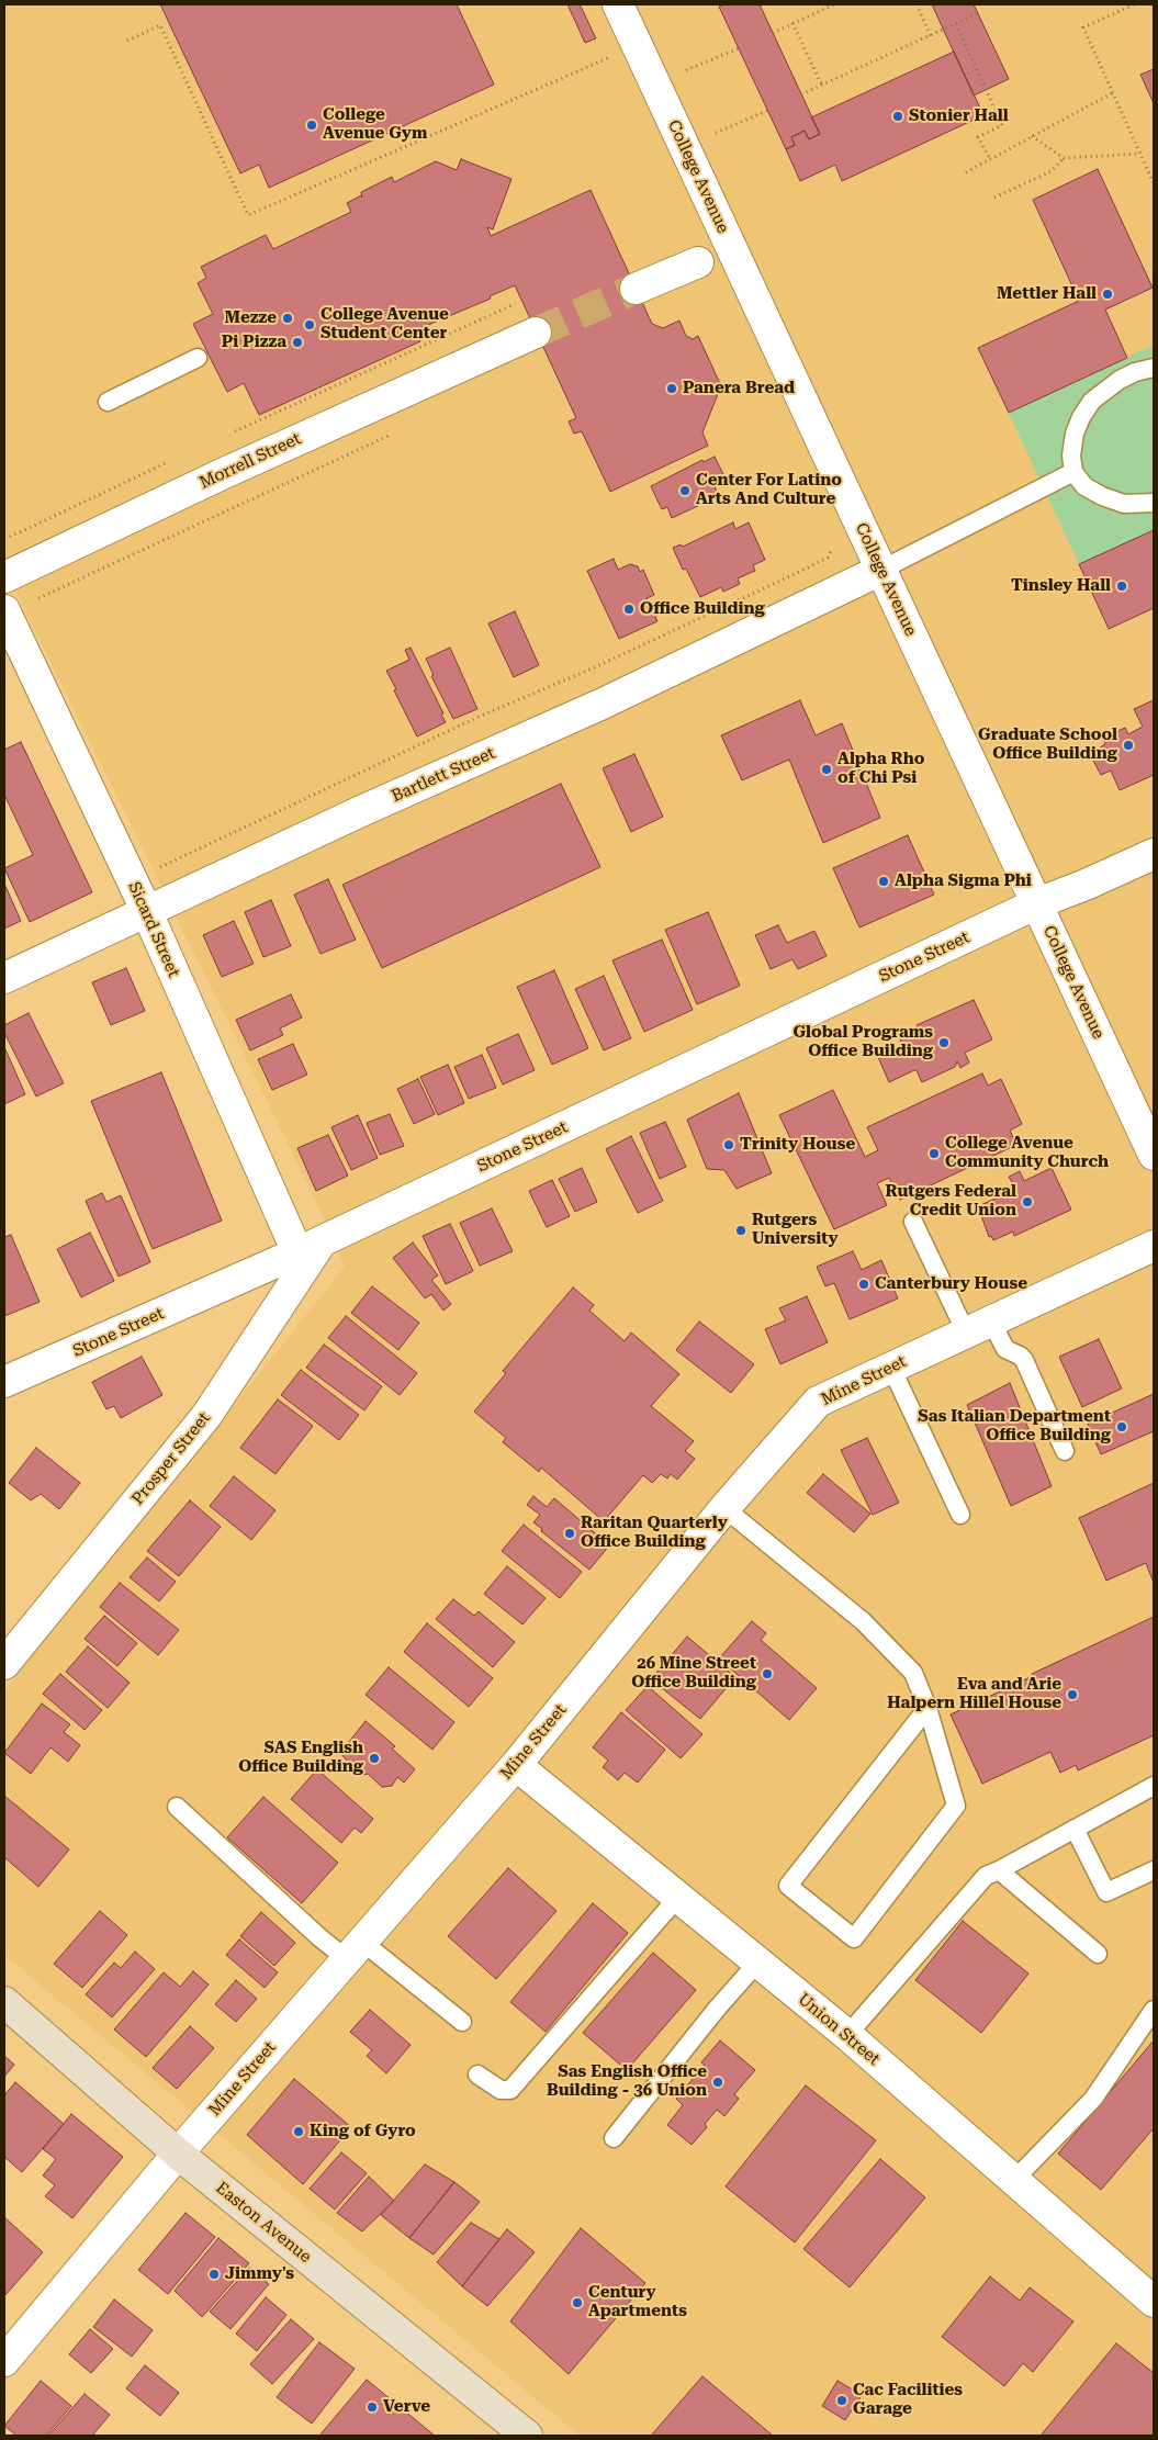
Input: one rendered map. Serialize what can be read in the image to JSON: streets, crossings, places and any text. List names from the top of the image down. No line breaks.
{"streets":{"street":["College Avenue","Morrell Street","Bartlett Street","Sicard Street","Stone Street","Mine Street","Prosper Street","Union Street","Easton Avenue"]},"crossings":[["College Avenue","Bartlett Street"],["College Avenue","Stone Street"],["Bartlett Street","Sicard Street"],["Sicard Street","Stone Street"],["Sicard Street","Prosper Street"],["Stone Street","Prosper Street"],["Mine Street","Union Street"],["Mine Street","Easton Avenue"]],"places":["Stonier Hall","College Avenue Gym","Mettler Hall","Mezze","College Avenue Student Center","Pi Pizza","Panera Bread","Center For Latino Arts And Culture","Tinsley Hall","Office Building","Graduate School Office Building","Alpha Rho of Chi Psi","Alpha Sigma Phi","Global Programs Office Building","Trinity House","College Avenue Community Church","Rutgers Federal Credit Union","Rutgers University","Canterbury House","Sas Italian Department Office Building","Raritan Quarterly Office Building","26 Mine Street Office Building","Eva and Arie Halpern Hillel House","SAS English Office Building","Sas English Office Building - 36 Union","King of Gyro","Jimmy's","Century Apartments","Cac Facilities Garage","Verve"]}
